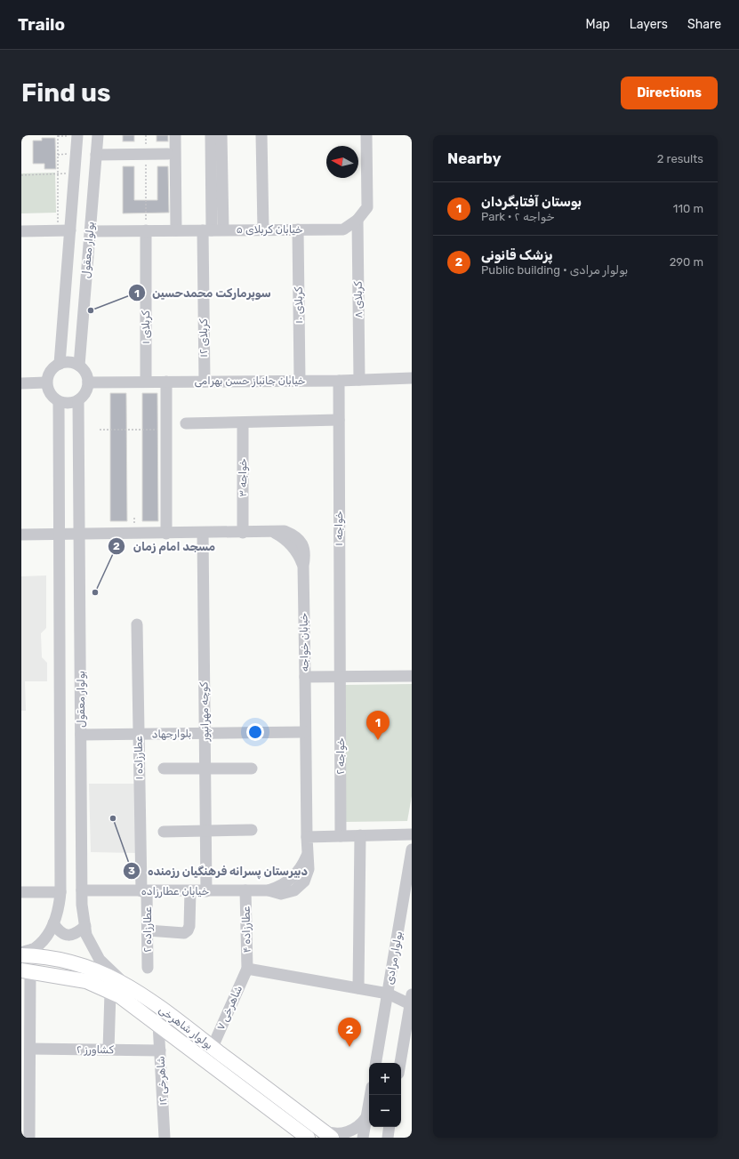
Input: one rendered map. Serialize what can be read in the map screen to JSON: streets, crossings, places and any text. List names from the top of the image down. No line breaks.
{"streets":{"main road":["بولوار شاهرخی"],"street":["خیابان کربلای ۵","بولوار معقول","کربلای ۸","کربلای ۱۰","کربلای ۱","کربلای ۱۲","خیابان جانباز حسن بهرامی","خواجه ۳","خواجه ۱","خیابان خواجه","کوچه مهرانپور","بلوارجهاد","خواجه ۲","عطارزاده ۱","خیابان عطارزاده","عطارزاده ۲","عطارزاده ۴","بولوار مرادی","شاهرخی ۷","کشاورز ۲","شاهرخی ۱۲"]},"crossings":[["خیابان کربلای ۵","بولوار معقول"],["خیابان کربلای ۵","کربلای ۸"],["خیابان کربلای ۵","کربلای ۱۰"],["خیابان کربلای ۵","کربلای ۱"],["خیابان کربلای ۵","کربلای ۱۲"],["بولوار معقول","خیابان جانباز حسن بهرامی"],["بولوار معقول","خیابان خواجه"],["بولوار معقول","بلوارجهاد"],["بولوار معقول","خیابان عطارزاده"],["بولوار معقول","بولوار شاهرخی"],["کربلای ۸","خیابان جانباز حسن بهرامی"],["کربلای ۱۰","خیابان جانباز حسن بهرامی"],["کربلای ۱","خیابان جانباز حسن بهرامی"],["کربلای ۱۲","خیابان جانباز حسن بهرامی"],["خیابان جانباز حسن بهرامی","خواجه ۱"],["خواجه ۳","خیابان خواجه"],["خواجه ۱","خیابان خواجه"],["خواجه ۱","خواجه ۲"],["خیابان خواجه","کوچه مهرانپور"],["خیابان خواجه","خواجه ۲"],["خیابان خواجه","خیابان عطارزاده"],["کوچه مهرانپور","بلوارجهاد"],["کوچه مهرانپور","خیابان عطارزاده"],["بلوارجهاد","عطارزاده ۱"],["بلوارجهاد","خیابان عطارزاده"],["عطارزاده ۱","خیابان عطارزاده"],["عطارزاده ۱","عطارزاده ۲"],["خیابان عطارزاده","عطارزاده ۲"],["خیابان عطارزاده","عطارزاده ۴"],["عطارزاده ۴","شاهرخی ۷"],["شاهرخی ۷","بولوار شاهرخی"],["بولوار شاهرخی","شاهرخی ۱۲"],["کشاورز ۲","شاهرخی ۱۲"]],"places":["سوپرمارکت محمدحسین","مسجد امام زمان","دبیرستان پسرانه فرهنگیان رزمنده"],"north":"left","page":{"header":"Trailo","nav":["Map","Layers","Share"],"buttons":"Directions","title":"Find us","heading":["Nearby","2 results"],"list":[{"mark":"1","name":"بوستان آفتابگردان","note":"Park · خواجه ۲","value":"110 m"},{"mark":"2","name":"پزشک قانونی","note":"Public building · بولوار مرادی","value":"290 m"}],"pins":["1","2"],"map_buttons":["+","−"]}}
